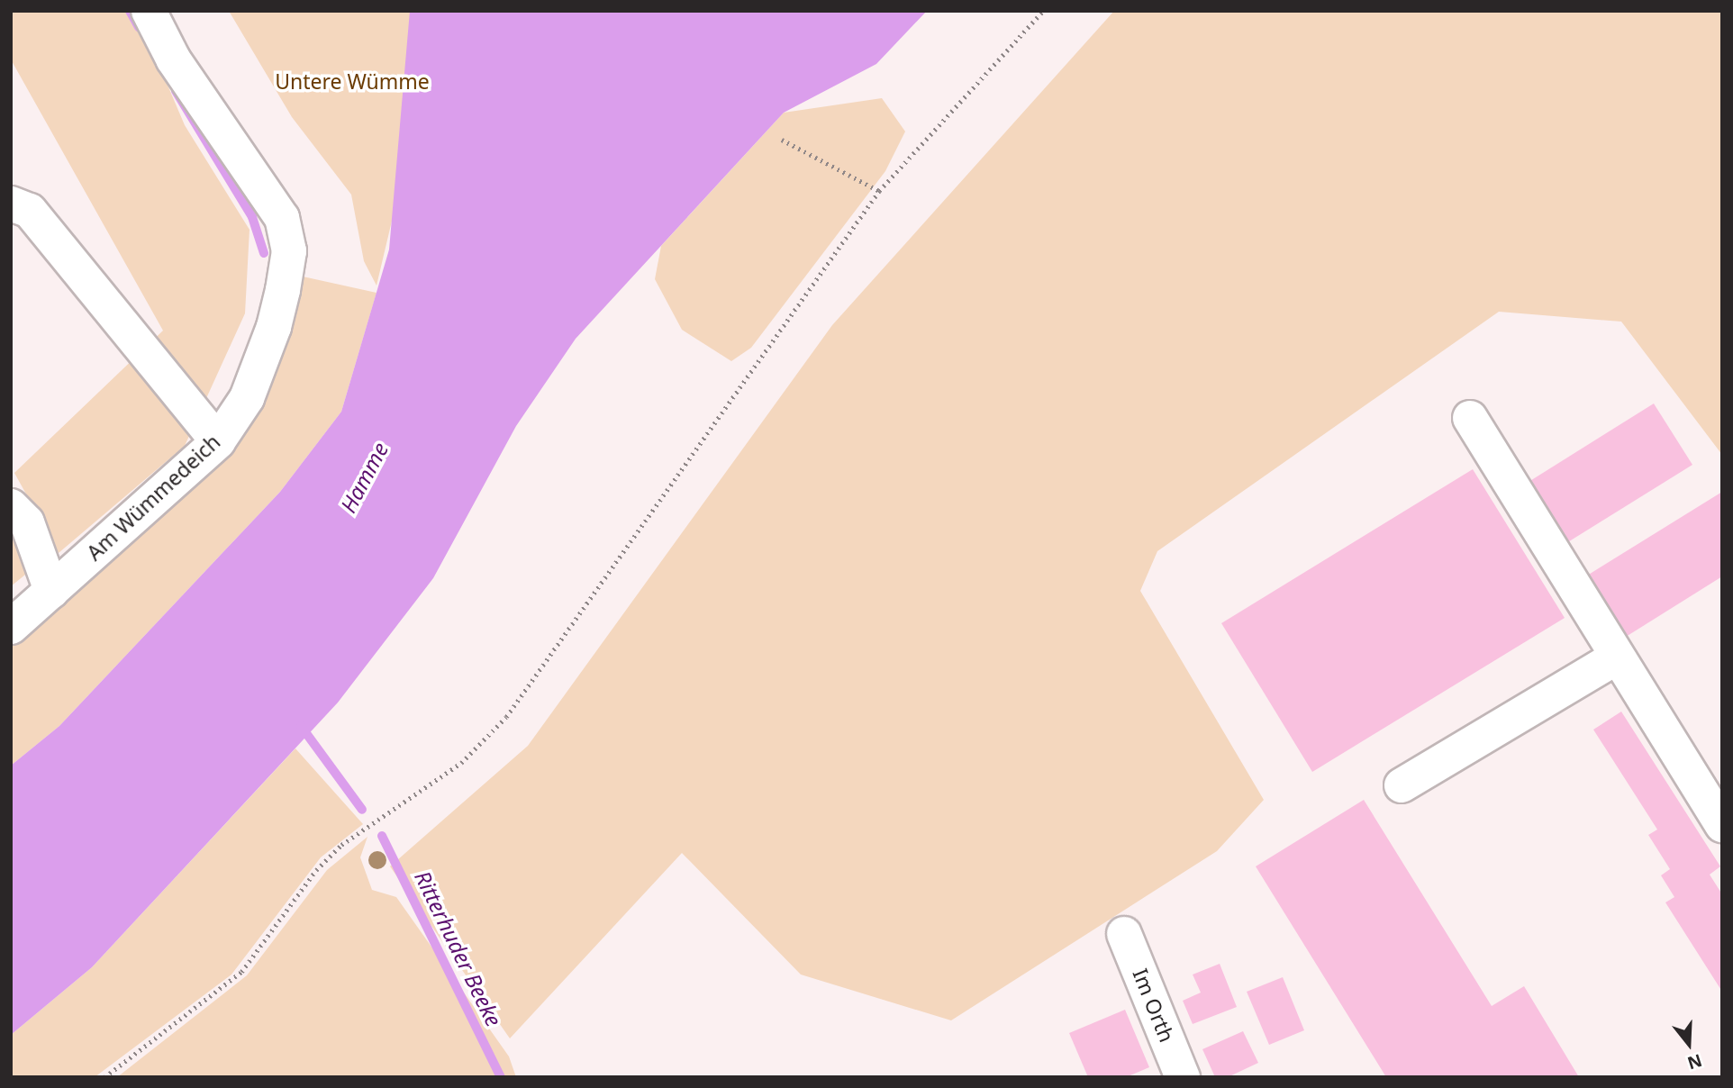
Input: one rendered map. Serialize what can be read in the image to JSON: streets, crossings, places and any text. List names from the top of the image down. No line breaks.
{"streets":{"street":["Am Wümmedeich","Im Orth"]},"water":["Hamme","Ritterhuder Beeke"],"parks":["Untere Wümme"],"north":"bottom"}
